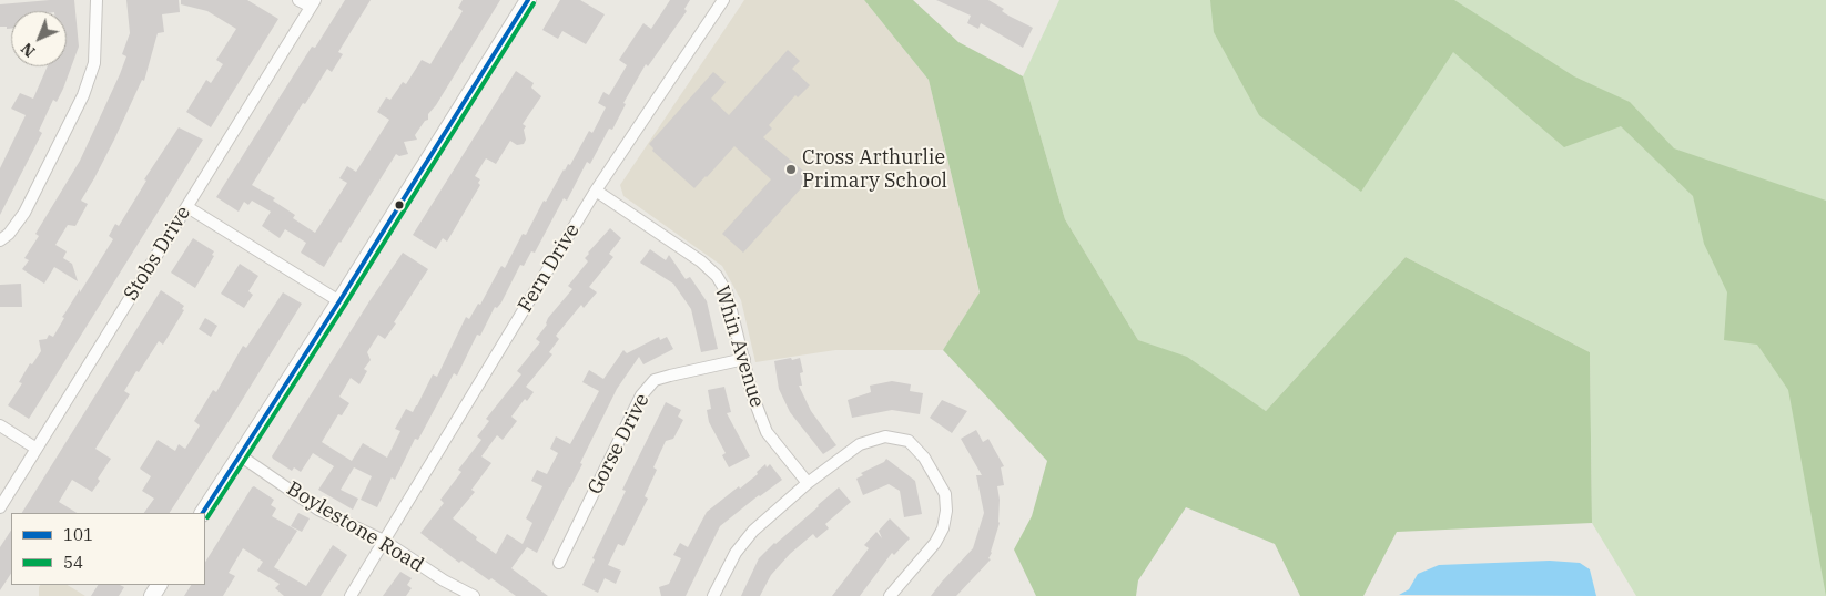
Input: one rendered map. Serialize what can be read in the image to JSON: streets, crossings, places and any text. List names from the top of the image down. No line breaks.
{"streets":{"street":["Stobs Drive","Fern Drive","Whin Avenue","Gorse Drive","Boylestone Road"]},"crossings":[["Fern Drive","Whin Avenue"],["Fern Drive","Boylestone Road"],["Whin Avenue","Gorse Drive"]],"places":["Cross Arthurlie Primary School"],"lines":["transit line 101","transit line 54"],"legend":["101","54"],"north":"bottom left"}
